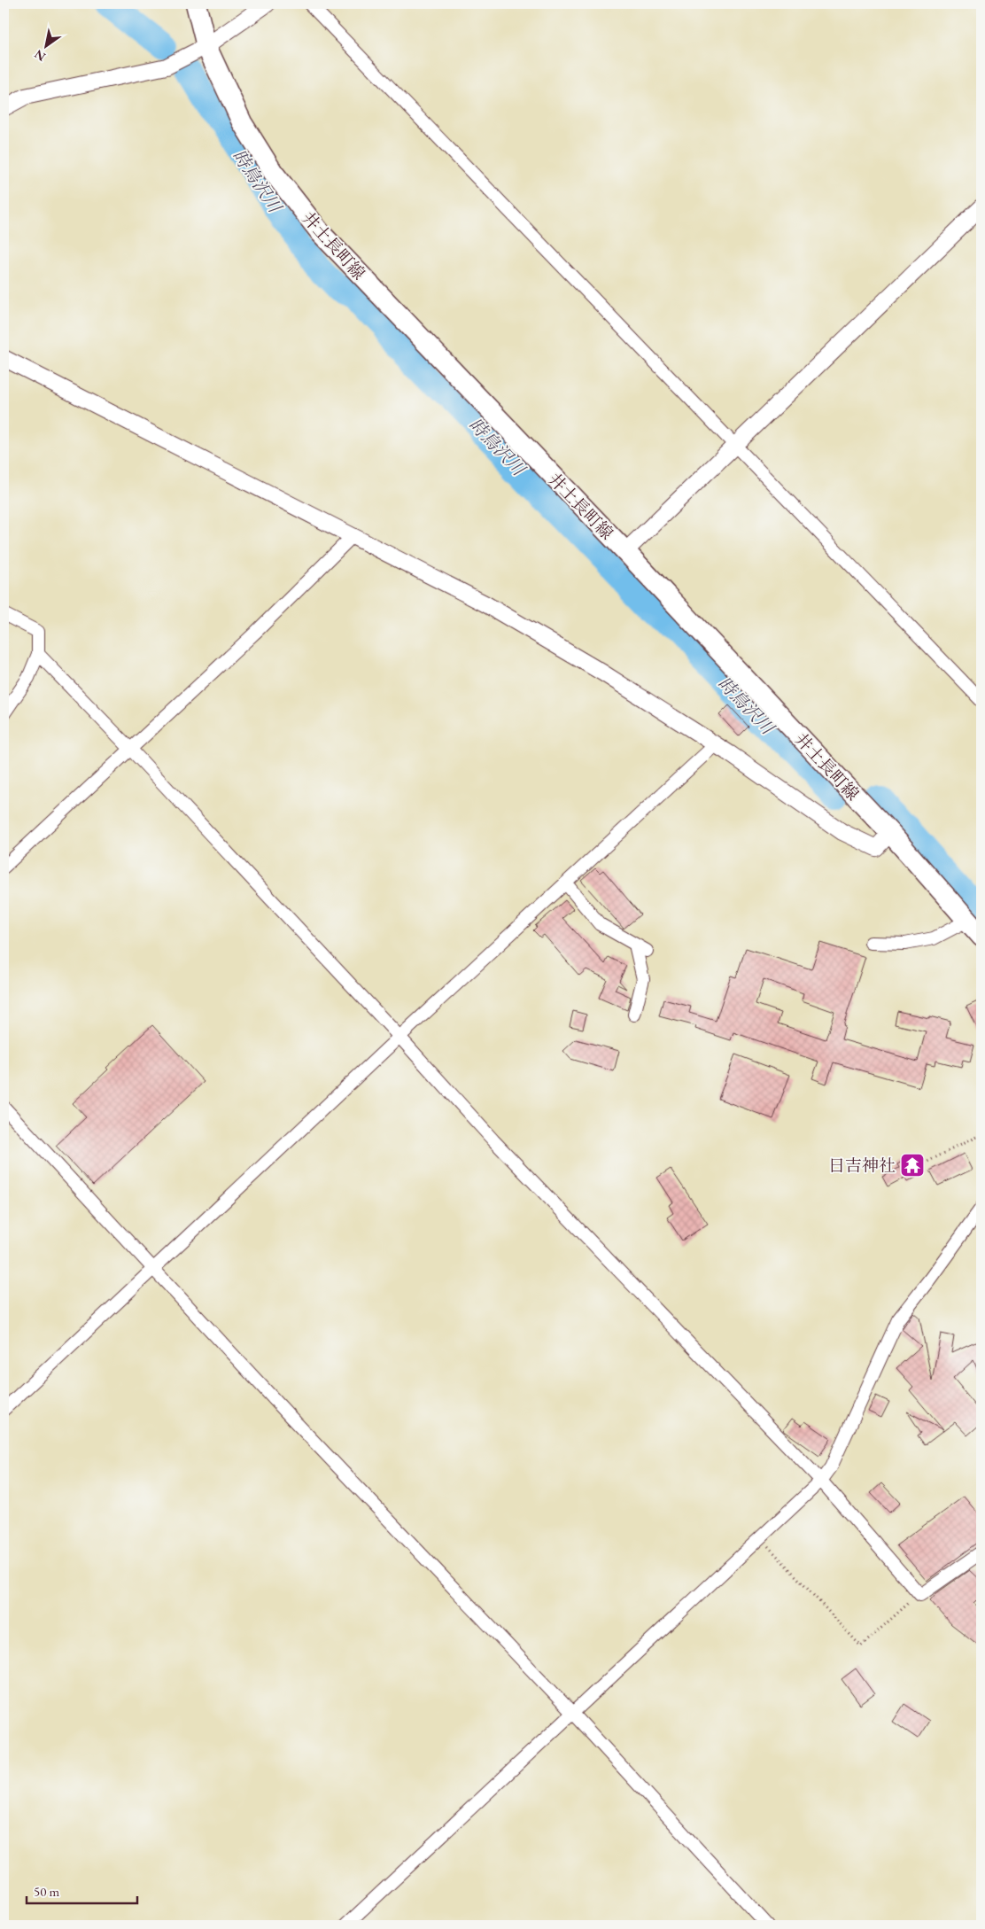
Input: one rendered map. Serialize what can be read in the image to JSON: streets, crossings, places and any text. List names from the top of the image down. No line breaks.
{"streets":{"main road":["井土長町線"]},"water":["時鳥沢川"],"places":{"temple":["日吉神社"]},"scale_bar":"50 m","north":"bottom left"}
